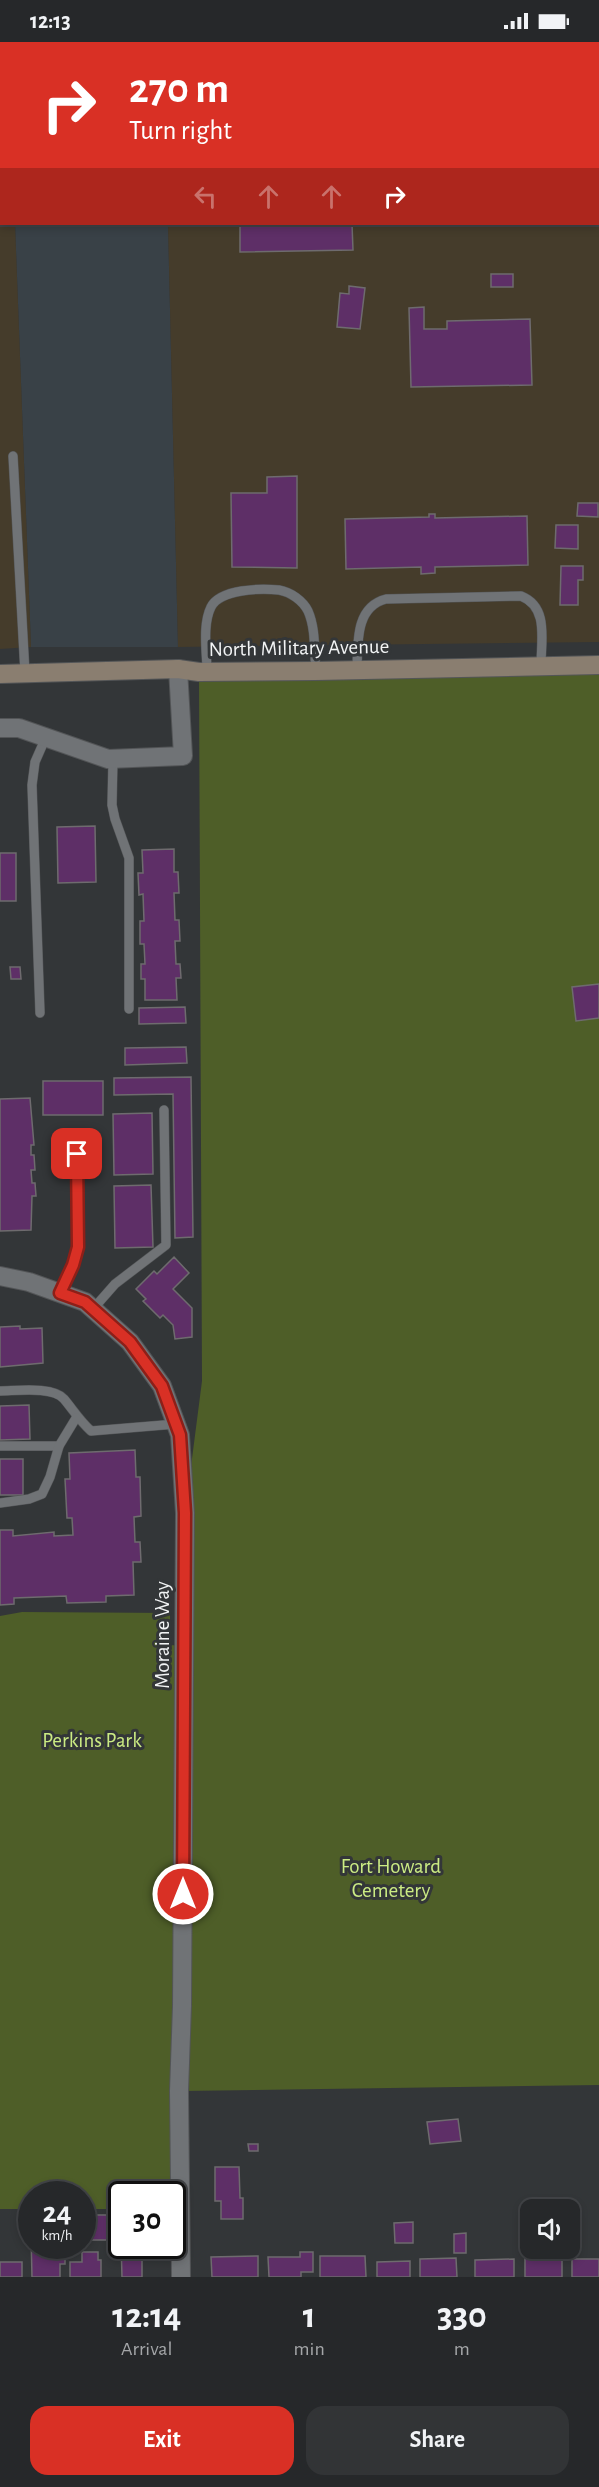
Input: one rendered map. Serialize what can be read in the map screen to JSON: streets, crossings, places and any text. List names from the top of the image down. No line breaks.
{"streets":{"main road":["North Military Avenue"],"street":["Moraine Way"]},"parks":["Perkins Park","Fort Howard Cemetery"],"page":{"status":"12:13","turn":["270 m","Turn right"],"speed":"24 km/h","limit":"30","eta":["12:14","Arrival","1","min","330","m"],"buttons":["Exit","Share"]}}
